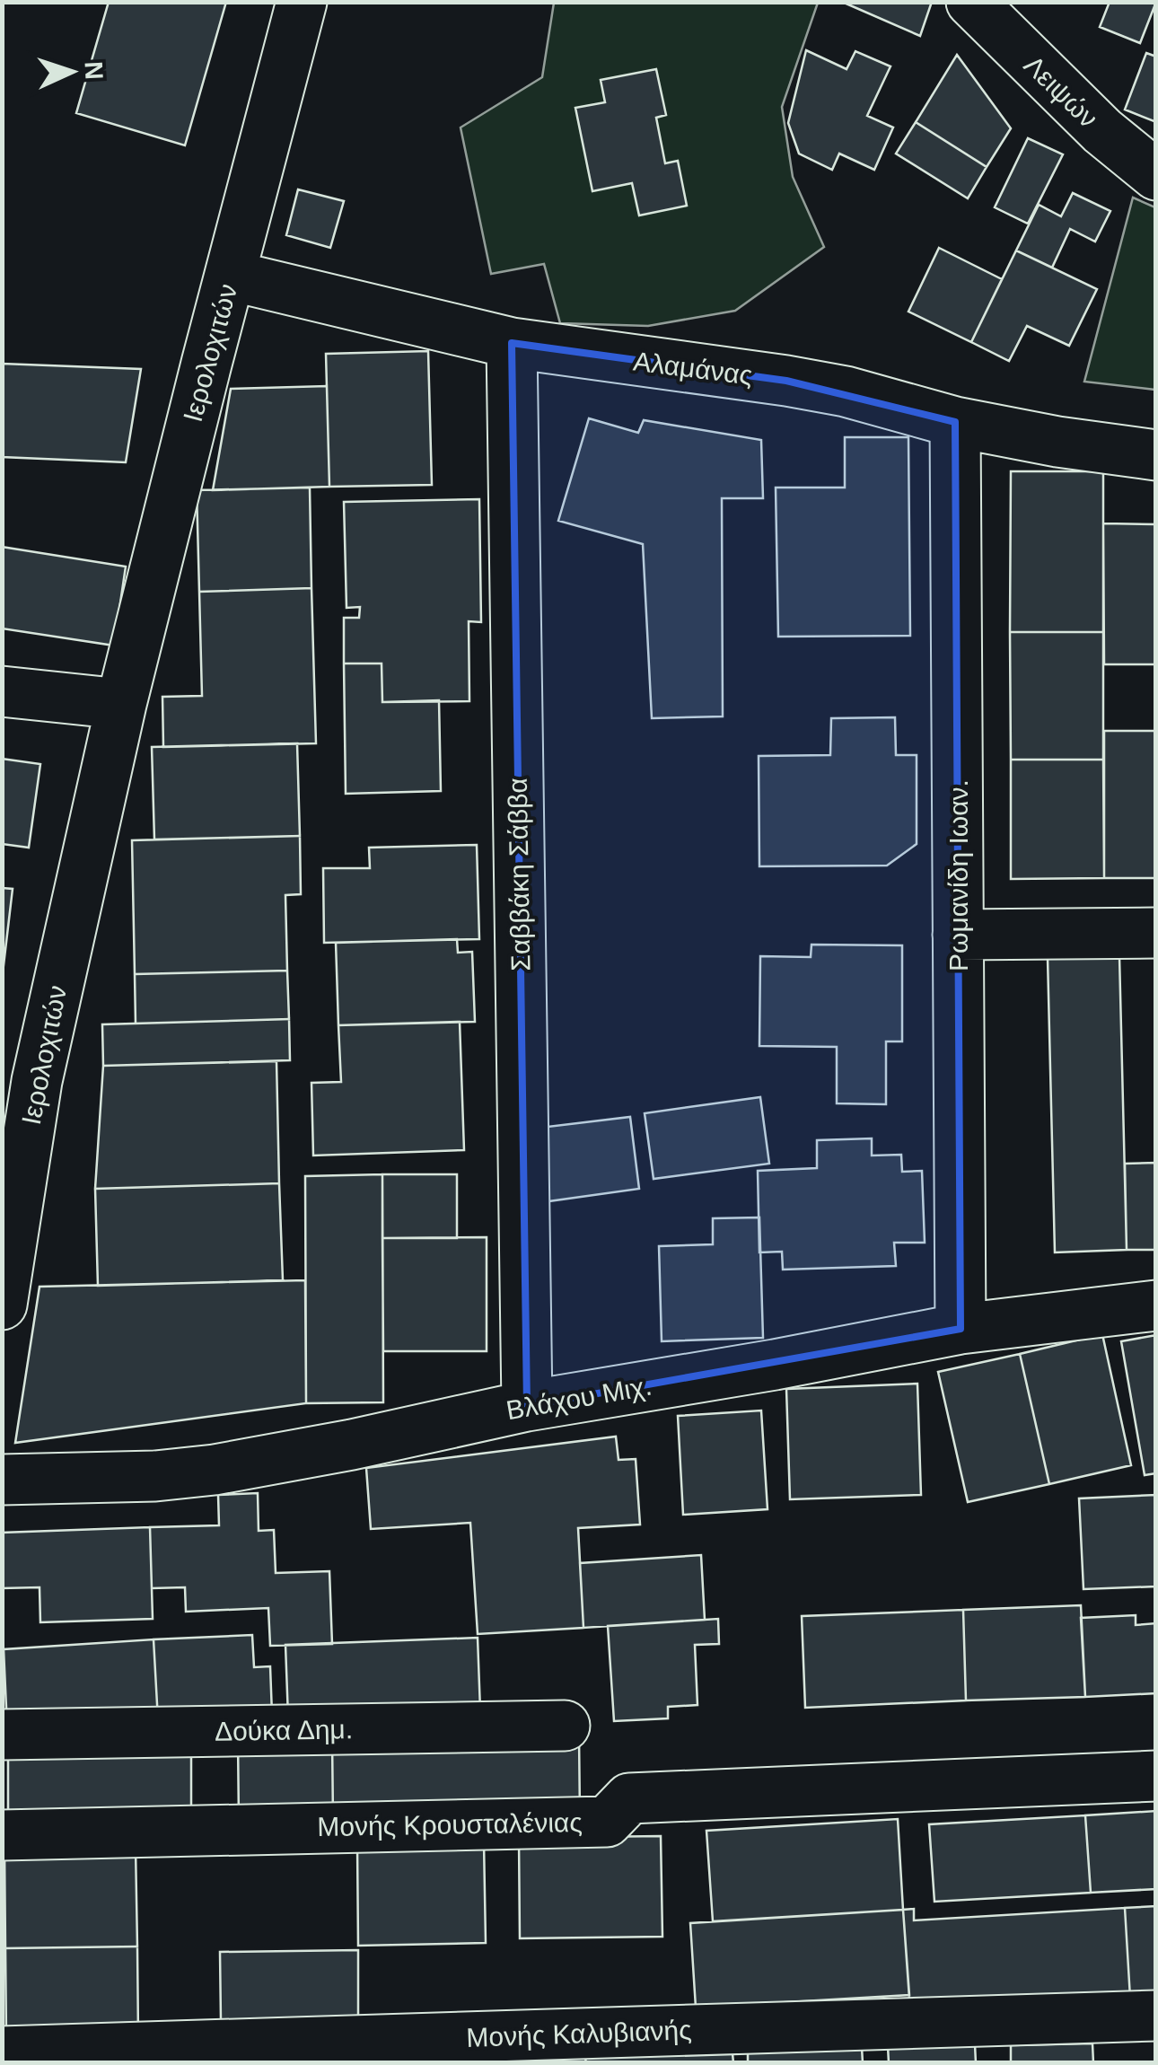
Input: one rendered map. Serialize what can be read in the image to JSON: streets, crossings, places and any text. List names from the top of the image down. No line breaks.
{"streets":{"street":["Λειψών","Ιερολοχιτών","Αλαμάνας","Σαββάκη Σάββα","Ρωμανίδη Ιωαν.","Βλάχου Μιχ.","Δούκα Δημ.","Μονής Κρουσταλένιας","Μονής Καλυβιανής"]},"crossings":[["Ιερολοχιτών","Αλαμάνας"],["Αλαμάνας","Σαββάκη Σάββα"],["Αλαμάνας","Ρωμανίδη Ιωαν."],["Σαββάκη Σάββα","Βλάχου Μιχ."],["Ρωμανίδη Ιωαν.","Βλάχου Μιχ."]],"north":"right"}
